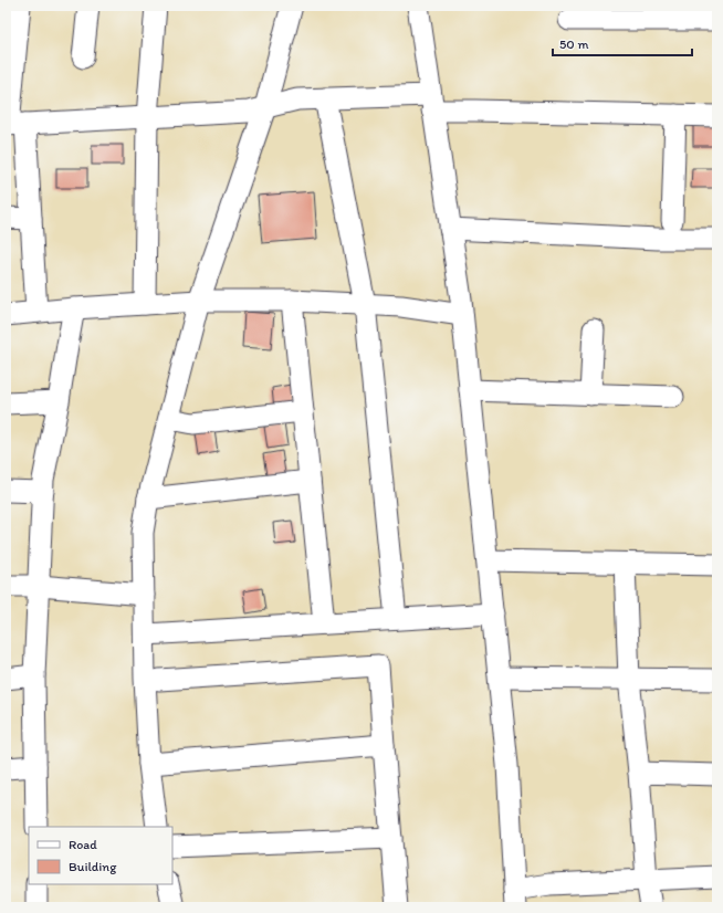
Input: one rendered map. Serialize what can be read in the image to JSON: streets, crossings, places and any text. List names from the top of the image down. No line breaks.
{"legend":["Road","Building"],"scale_bar":"50 m"}
